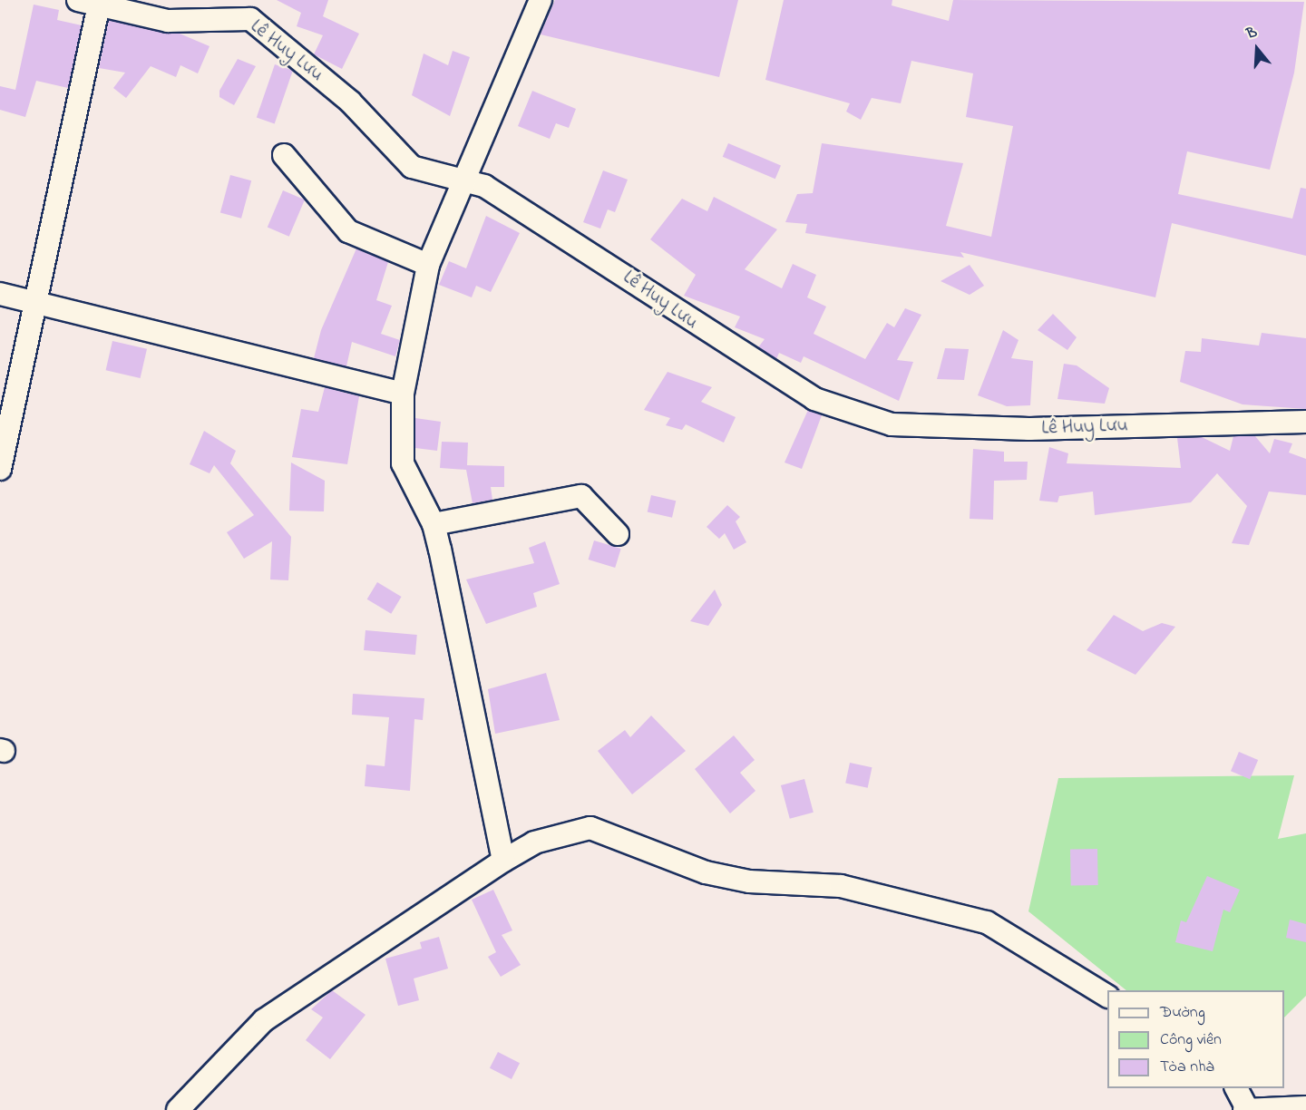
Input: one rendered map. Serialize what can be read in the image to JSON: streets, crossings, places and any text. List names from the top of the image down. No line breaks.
{"streets":{"street":["Lê Huy Lưu"]},"legend":["Đường","Công viên","Tòa nhà"],"north":"top"}
